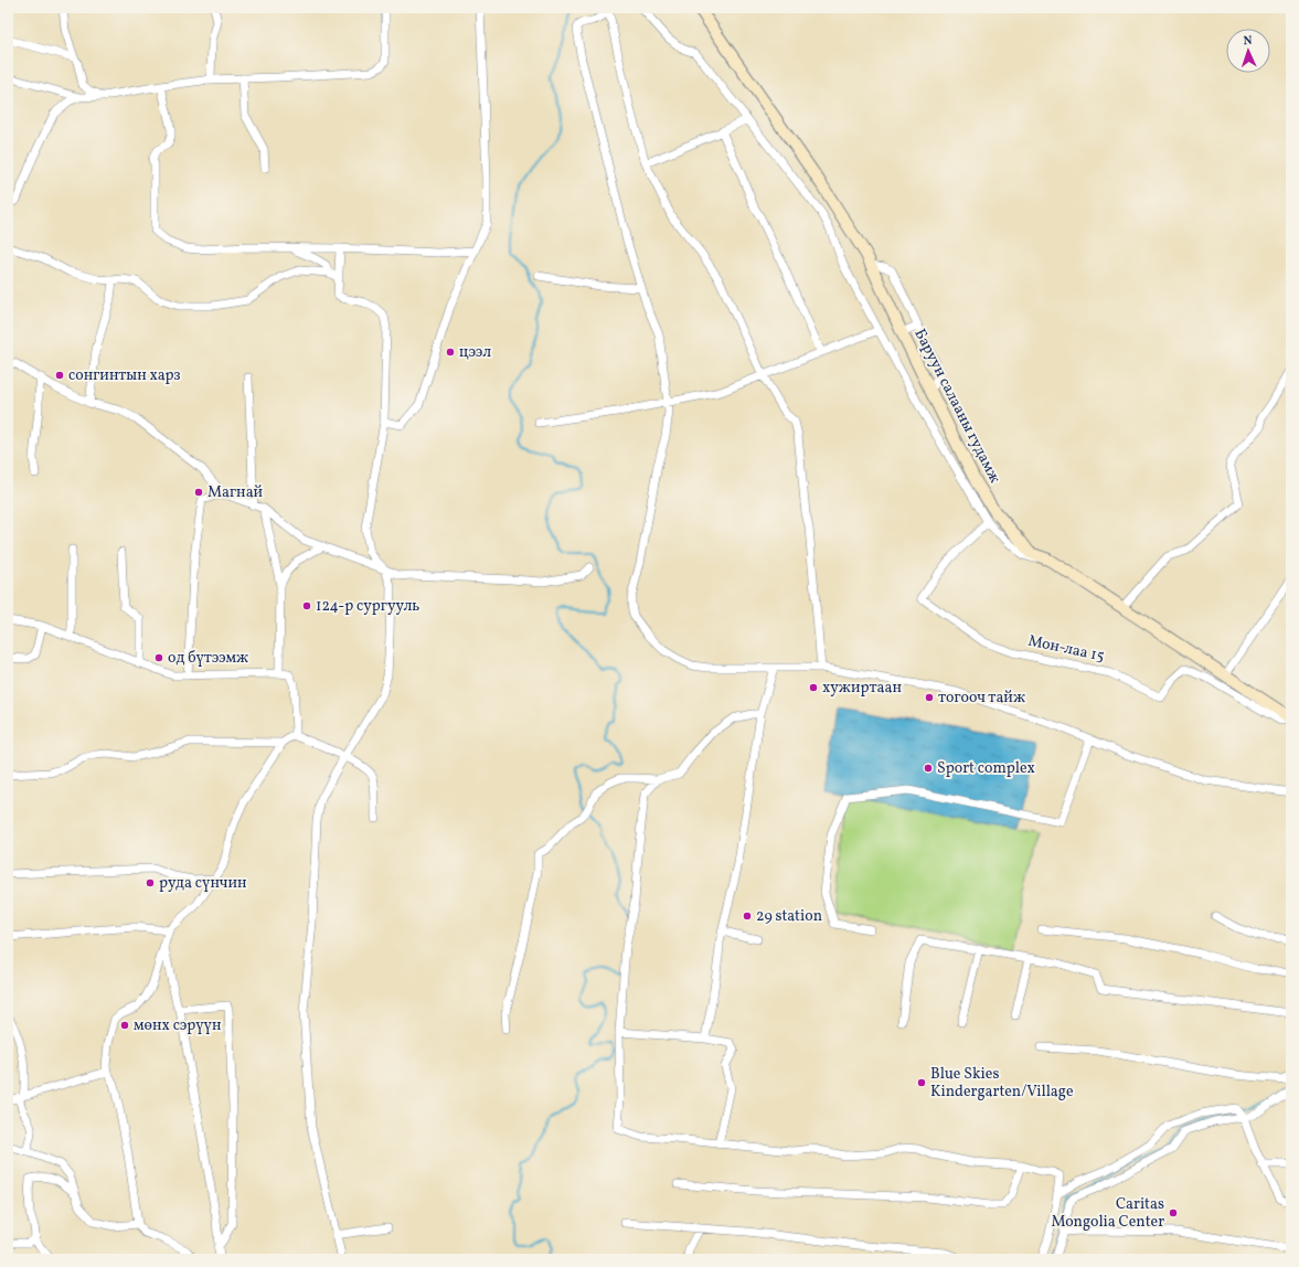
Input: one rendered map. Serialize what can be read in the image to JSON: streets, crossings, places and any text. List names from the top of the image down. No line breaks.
{"streets":{"main road":["Баруун салааны гудамж"],"street":["Мон-лаа 15"]},"crossings":[["Баруун салааны гудамж","Мон-лаа 15"]],"places":["цээл","сонгинтын харз","Магнай","124-р сургууль","од бүтээмж","хужиртаан","тогооч тайж","Sport complex","руда сүнчин","29 station","мөнх сэрүүн","Blue Skies Kindergarten/Village","Caritas Mongolia Center"],"north":"top"}
